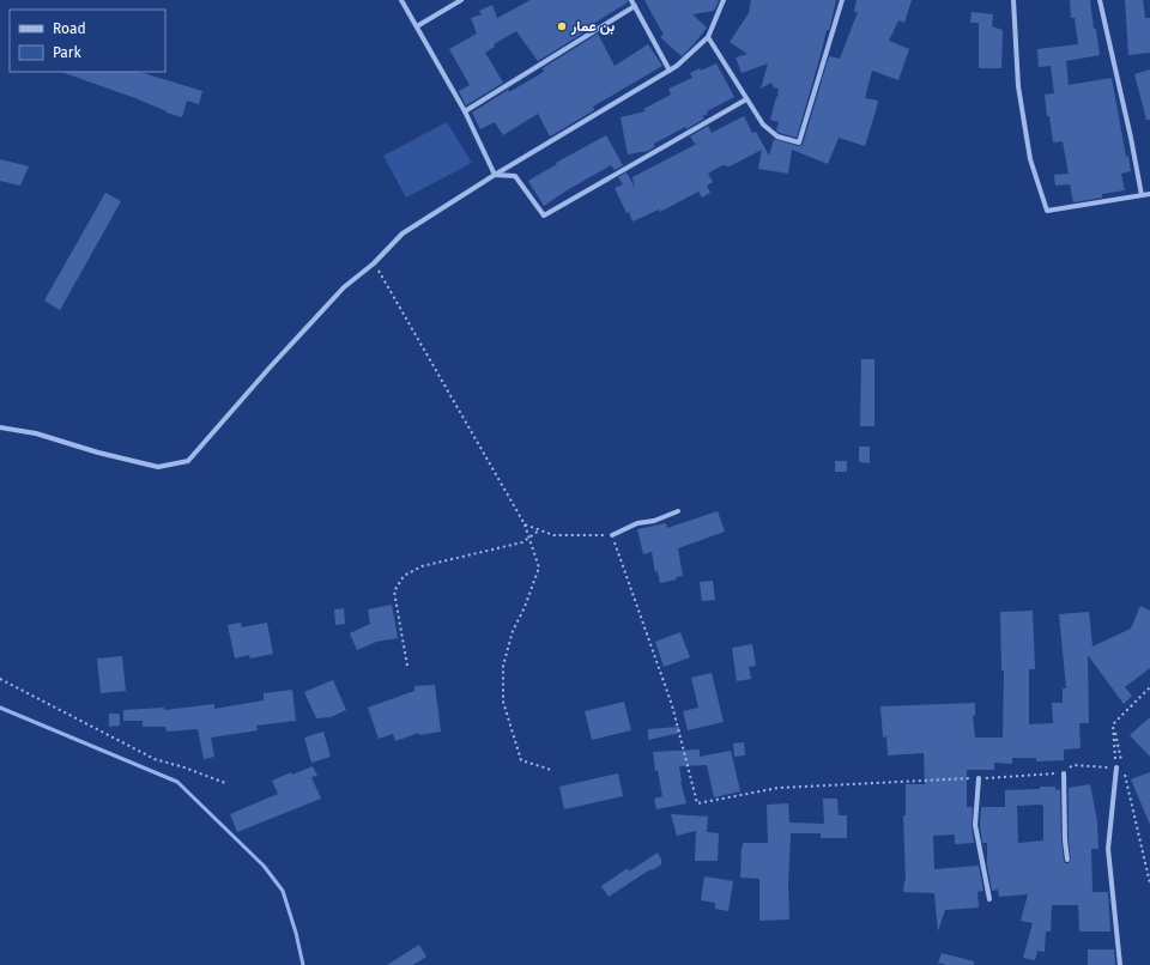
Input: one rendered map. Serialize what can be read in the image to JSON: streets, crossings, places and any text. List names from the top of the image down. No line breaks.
{"places":["بن عمار"],"legend":["Road","Park"]}
